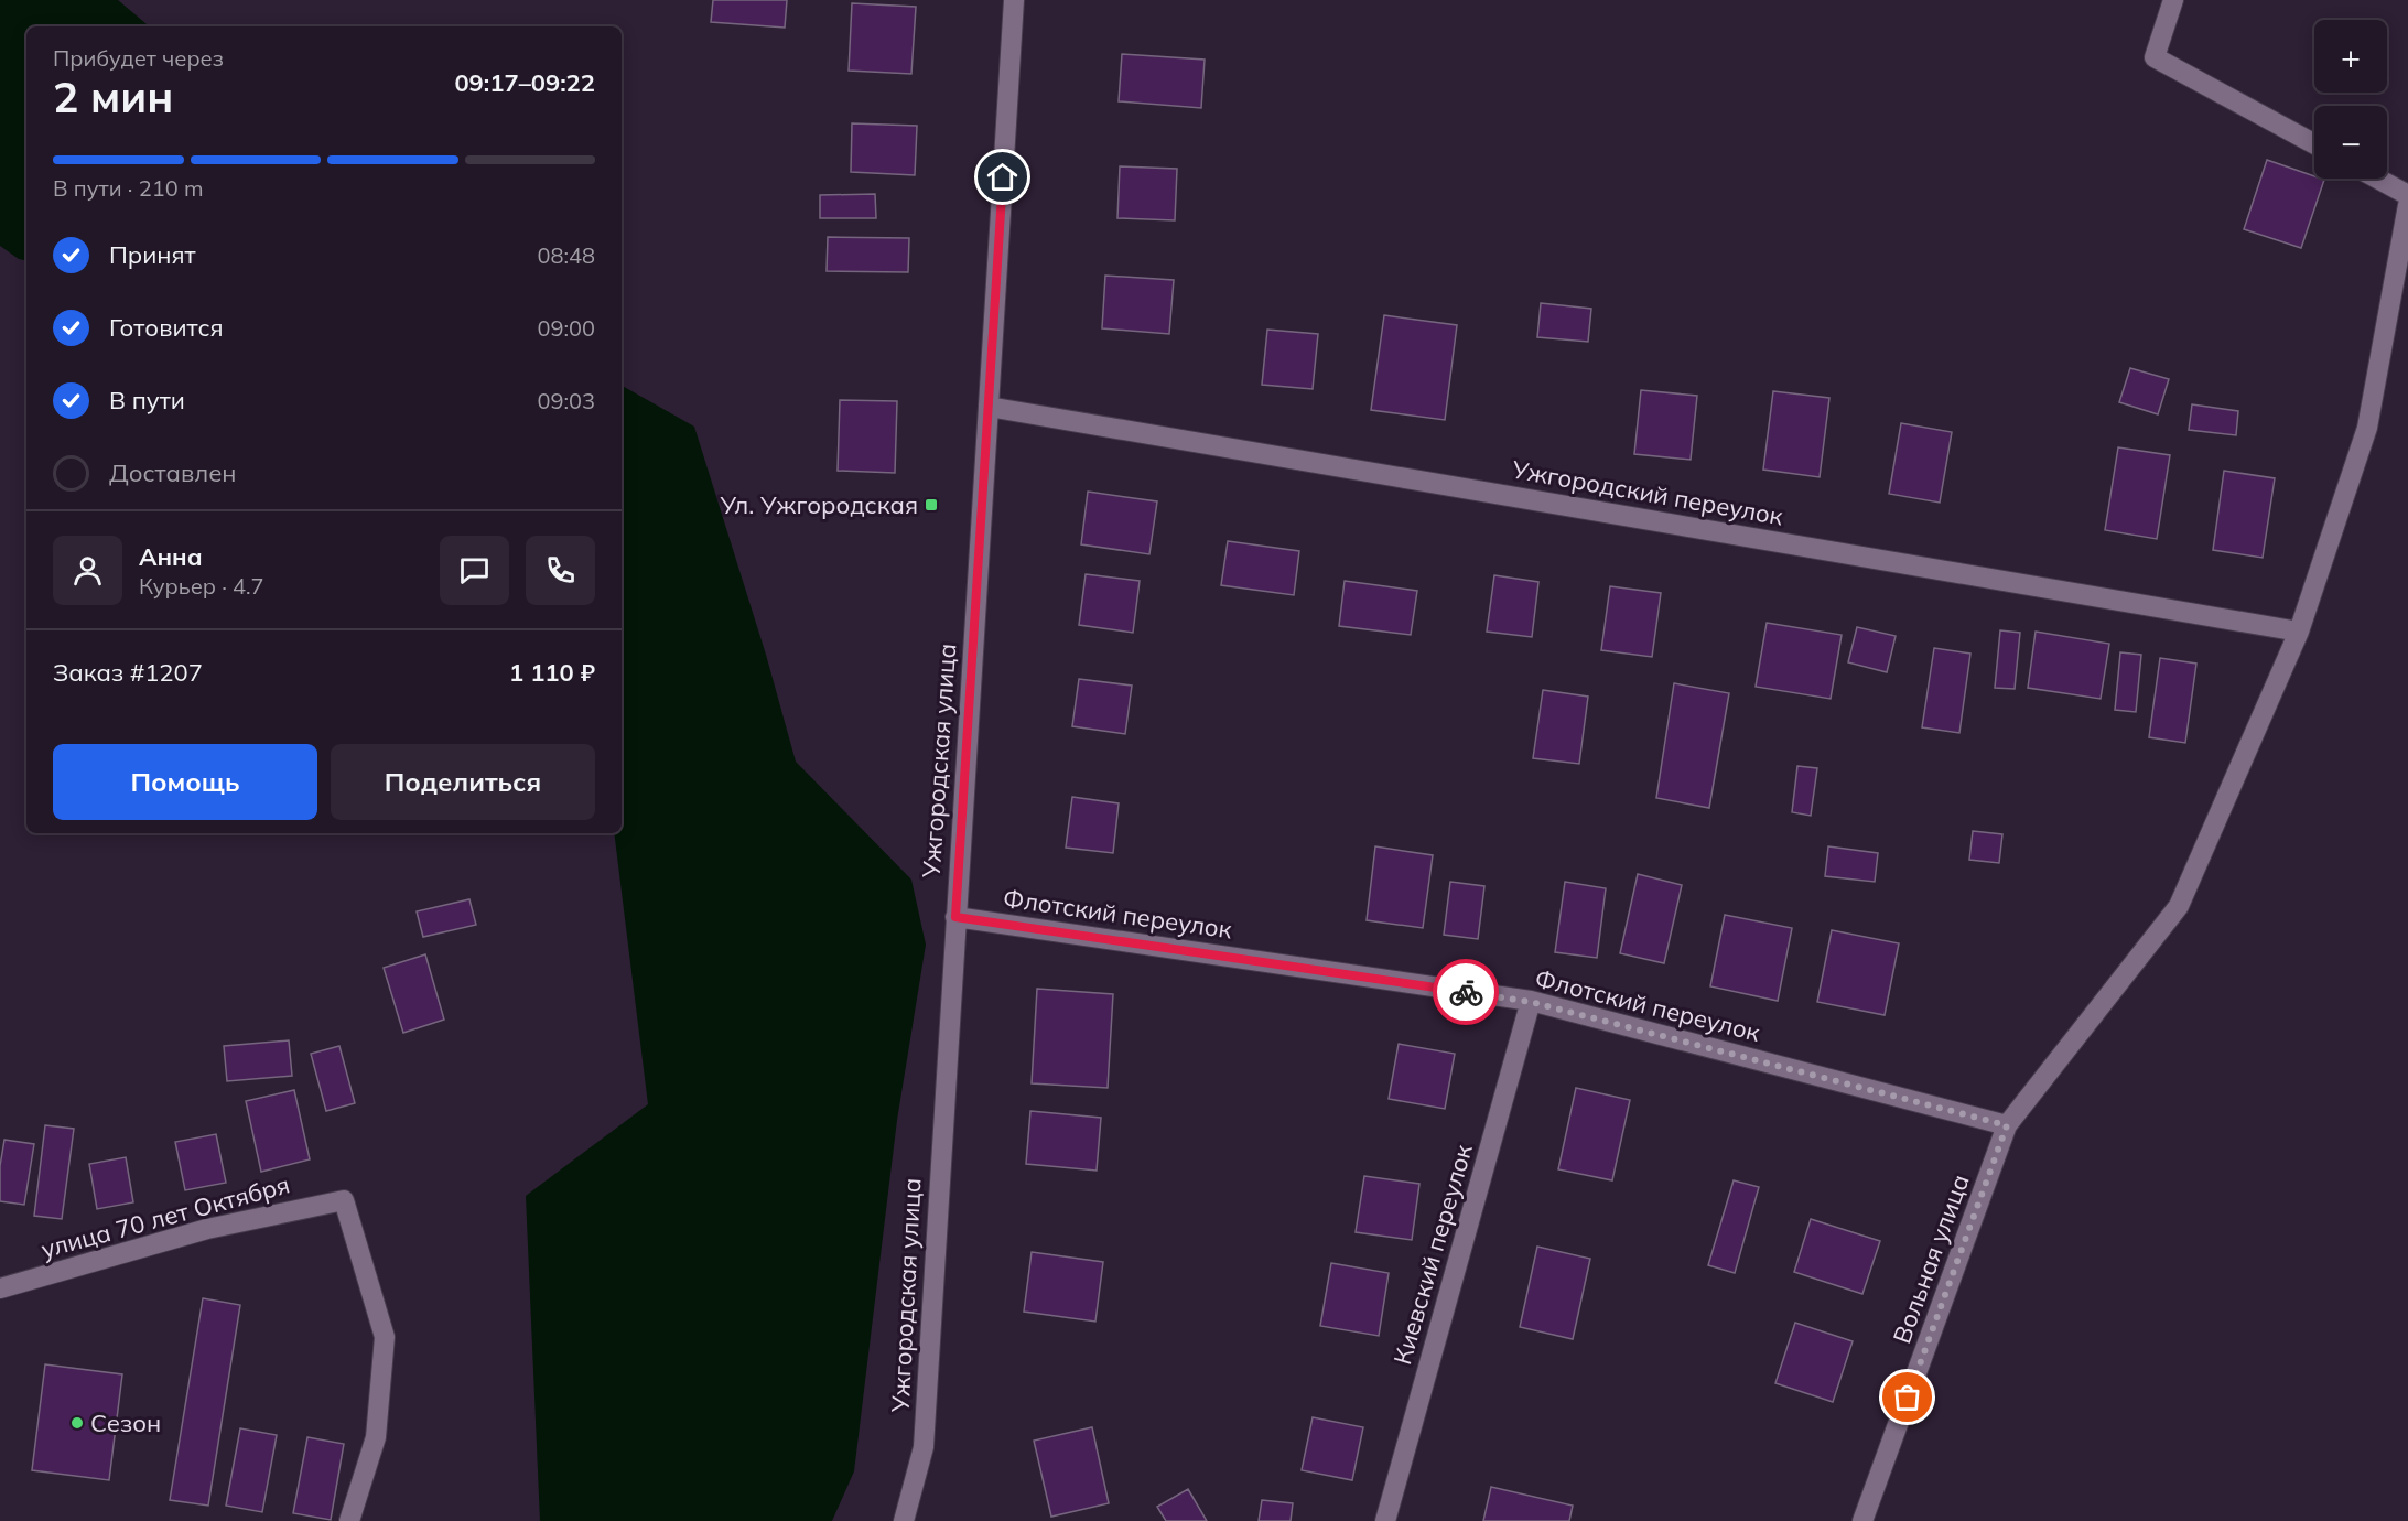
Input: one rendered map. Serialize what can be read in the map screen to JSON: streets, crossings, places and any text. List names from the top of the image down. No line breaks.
{"streets":{"street":["Ужгородский переулок","Ужгородская улица","Флотский переулок","улица 70 лет Октября","Киевский переулок","Вольная улица"]},"crossings":[["Ужгородский переулок","Ужгородская улица"],["Ужгородский переулок","Вольная улица"],["Ужгородская улица","Флотский переулок"],["Флотский переулок","Киевский переулок"],["Флотский переулок","Вольная улица"]],"places":{"transit":["Ул. Ужгородская"],"other":["Сезон"]},"page":{"map_buttons":["+","−"],"heading":["2 мин","Прибудет через","09:17–09:22"],"panel":["Анна","Курьер · 4.7","Заказ #1207","1 110 ₽"],"bar":"В пути · 210 m","list":[["Принят","08:48"],["Готовится","09:00"],["В пути","09:03"],"Доставлен"],"buttons":["Помощь","Поделиться"]}}
